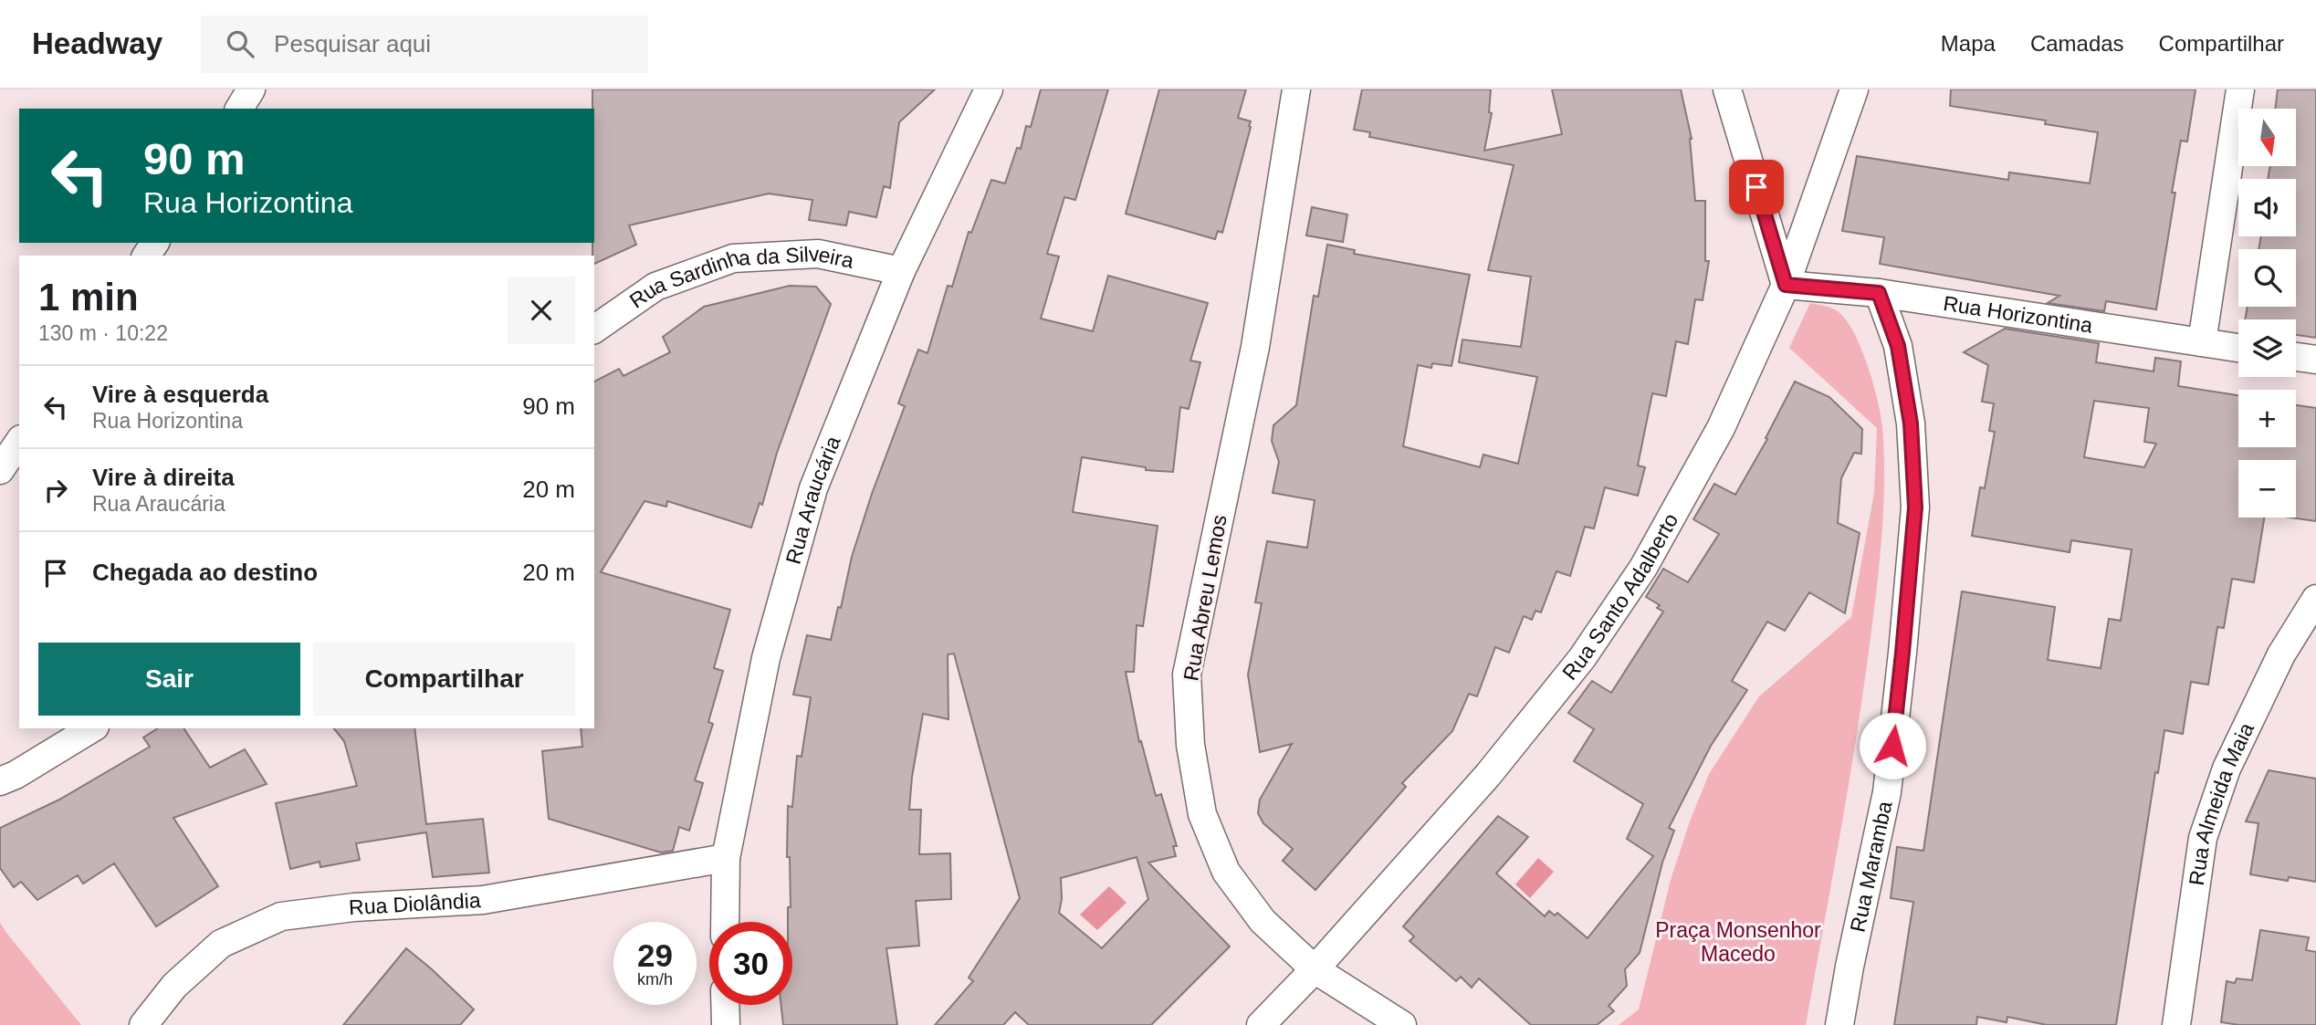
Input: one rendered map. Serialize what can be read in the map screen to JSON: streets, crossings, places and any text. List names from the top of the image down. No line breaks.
{"streets":{"street":["Rua Sardinha da Silveira","Rua Horizontina","Rua Araucária","Rua Santo Adalberto","Rua Abreu Lemos","Rua Almeida Maia","Rua Maramba","Rua Diolândia"]},"crossings":[["Rua Sardinha da Silveira","Rua Araucária"],["Rua Horizontina","Rua Santo Adalberto"],["Rua Horizontina","Rua Maramba"],["Rua Araucária","Rua Diolândia"],["Rua Santo Adalberto","Rua Abreu Lemos"]],"parks":["Praça Monsenhor Macedo"],"north":"bottom","page":{"header":"Headway","search":"Pesquisar aqui","nav":["Mapa","Camadas","Compartilhar"],"map_buttons":["+","−"],"turn":["90 m","Rua Horizontina"],"heading":["1 min","130 m · 10:22"],"list":[{"name":"Vire à esquerda","note":"Rua Horizontina","value":"90 m"},{"name":"Vire à direita","note":"Rua Araucária","value":"20 m"},{"name":"Chegada ao destino","value":"20 m"}],"buttons":["Sair","Compartilhar"],"speed":"29 km/h","limit":"30"}}
